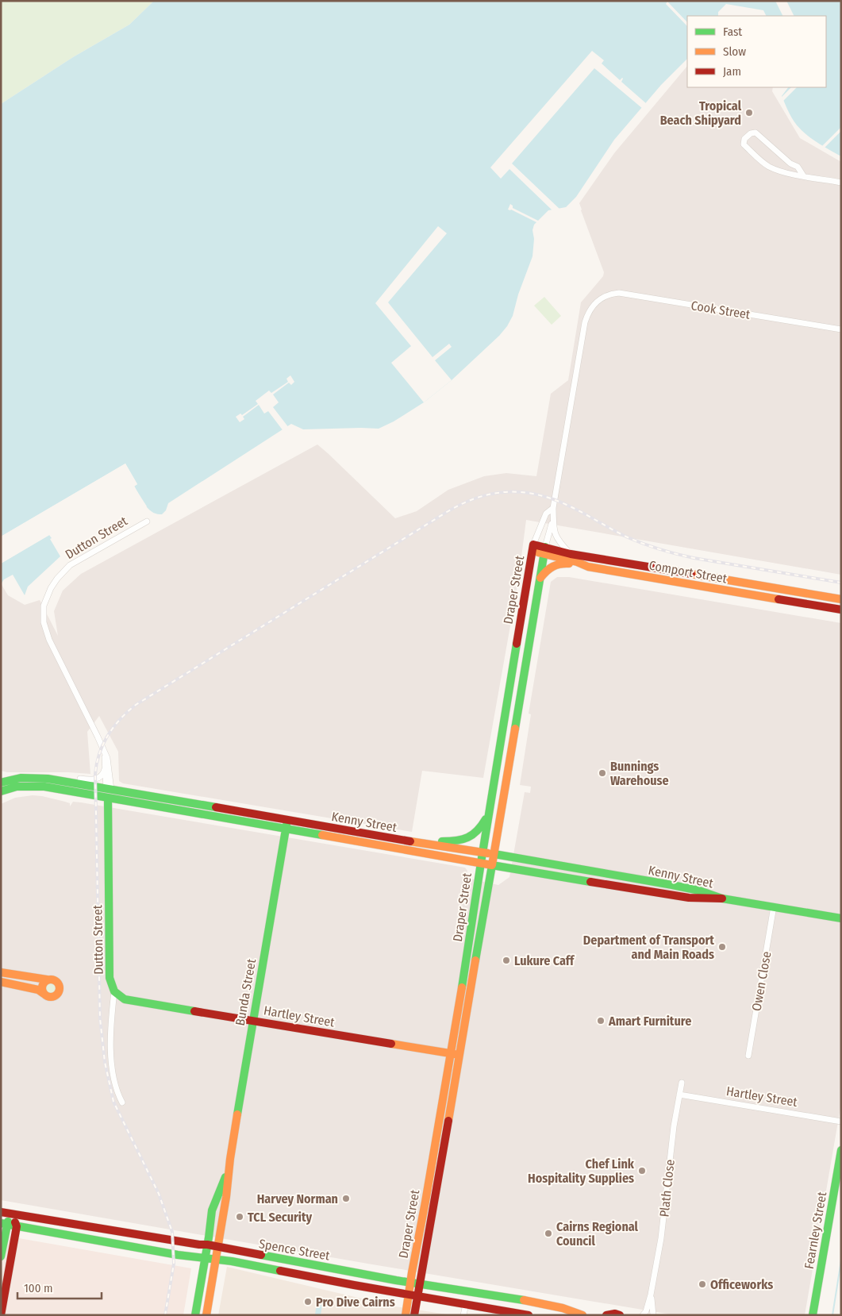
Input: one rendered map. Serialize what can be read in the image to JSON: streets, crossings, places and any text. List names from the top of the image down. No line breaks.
{"streets":{"main road":["Dutton Street","Comport Street","Draper Street","Kenny Street","Bunda Street","Hartley Street","Fearnley Street","Spence Street"],"street":["Cook Street","Owen Close","Plath Close"]},"crossings":[["Cook Street","Draper Street"],["Dutton Street","Kenny Street"],["Dutton Street","Hartley Street"],["Comport Street","Draper Street"],["Draper Street","Kenny Street"],["Draper Street","Hartley Street"],["Draper Street","Spence Street"],["Kenny Street","Owen Close"],["Kenny Street","Bunda Street"],["Bunda Street","Hartley Street"],["Bunda Street","Spence Street"],["Hartley Street","Plath Close"]],"places":["Tropical Beach Shipyard","Bunnings Warehouse","Department of Transport and Main Roads","Lukure Caff","Amart Furniture","Chef Link Hospitality Supplies","Harvey Norman","TCL Security","Cairns Regional Council","Officeworks","Pro Dive Cairns"],"legend":["Fast","Slow","Jam"],"scale_bar":"100 m"}
